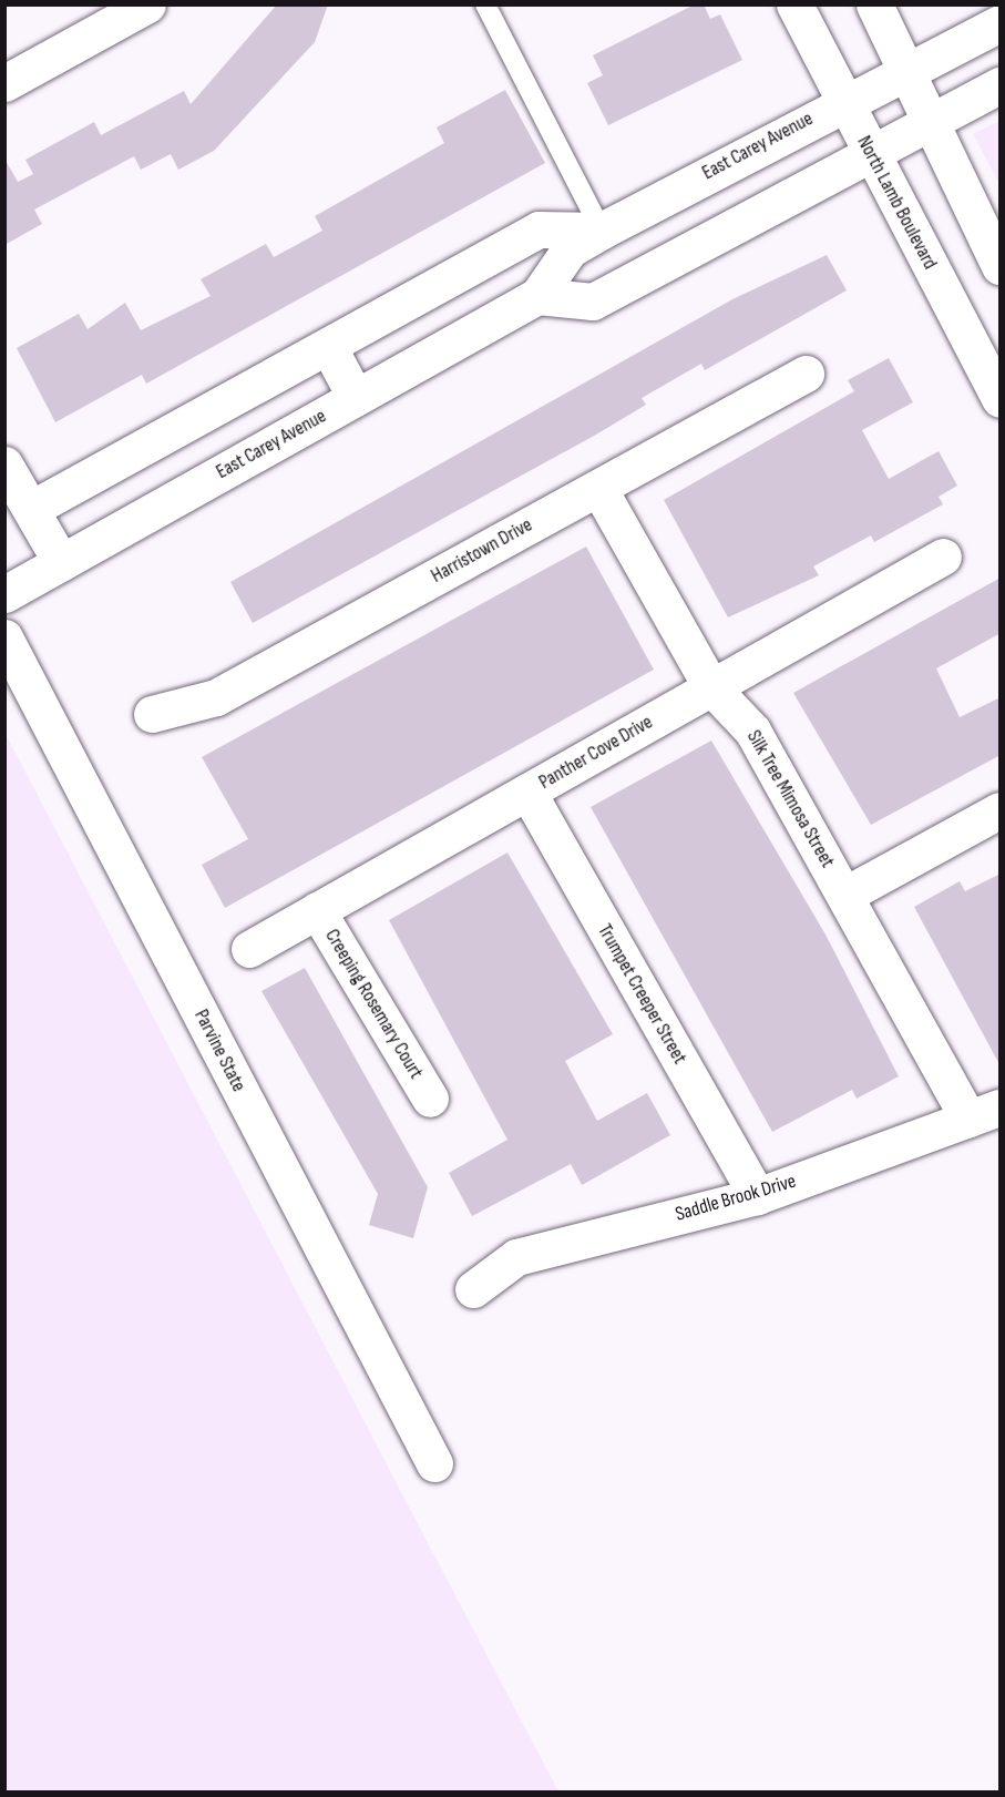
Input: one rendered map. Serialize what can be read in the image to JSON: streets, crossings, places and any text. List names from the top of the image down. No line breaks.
{"streets":{"street":["East Carey Avenue","North Lamb Boulevard","Harristown Drive","Panther Cove Drive","Silk Tree Mimosa Street","Trumpet Creeper Street","Creeping Rosemary Court","Parvine State","Saddle Brook Drive"]},"crossings":[["East Carey Avenue","North Lamb Boulevard"],["Harristown Drive","Silk Tree Mimosa Street"],["Panther Cove Drive","Silk Tree Mimosa Street"],["Panther Cove Drive","Trumpet Creeper Street"],["Panther Cove Drive","Creeping Rosemary Court"],["Silk Tree Mimosa Street","Saddle Brook Drive"],["Trumpet Creeper Street","Saddle Brook Drive"]]}
